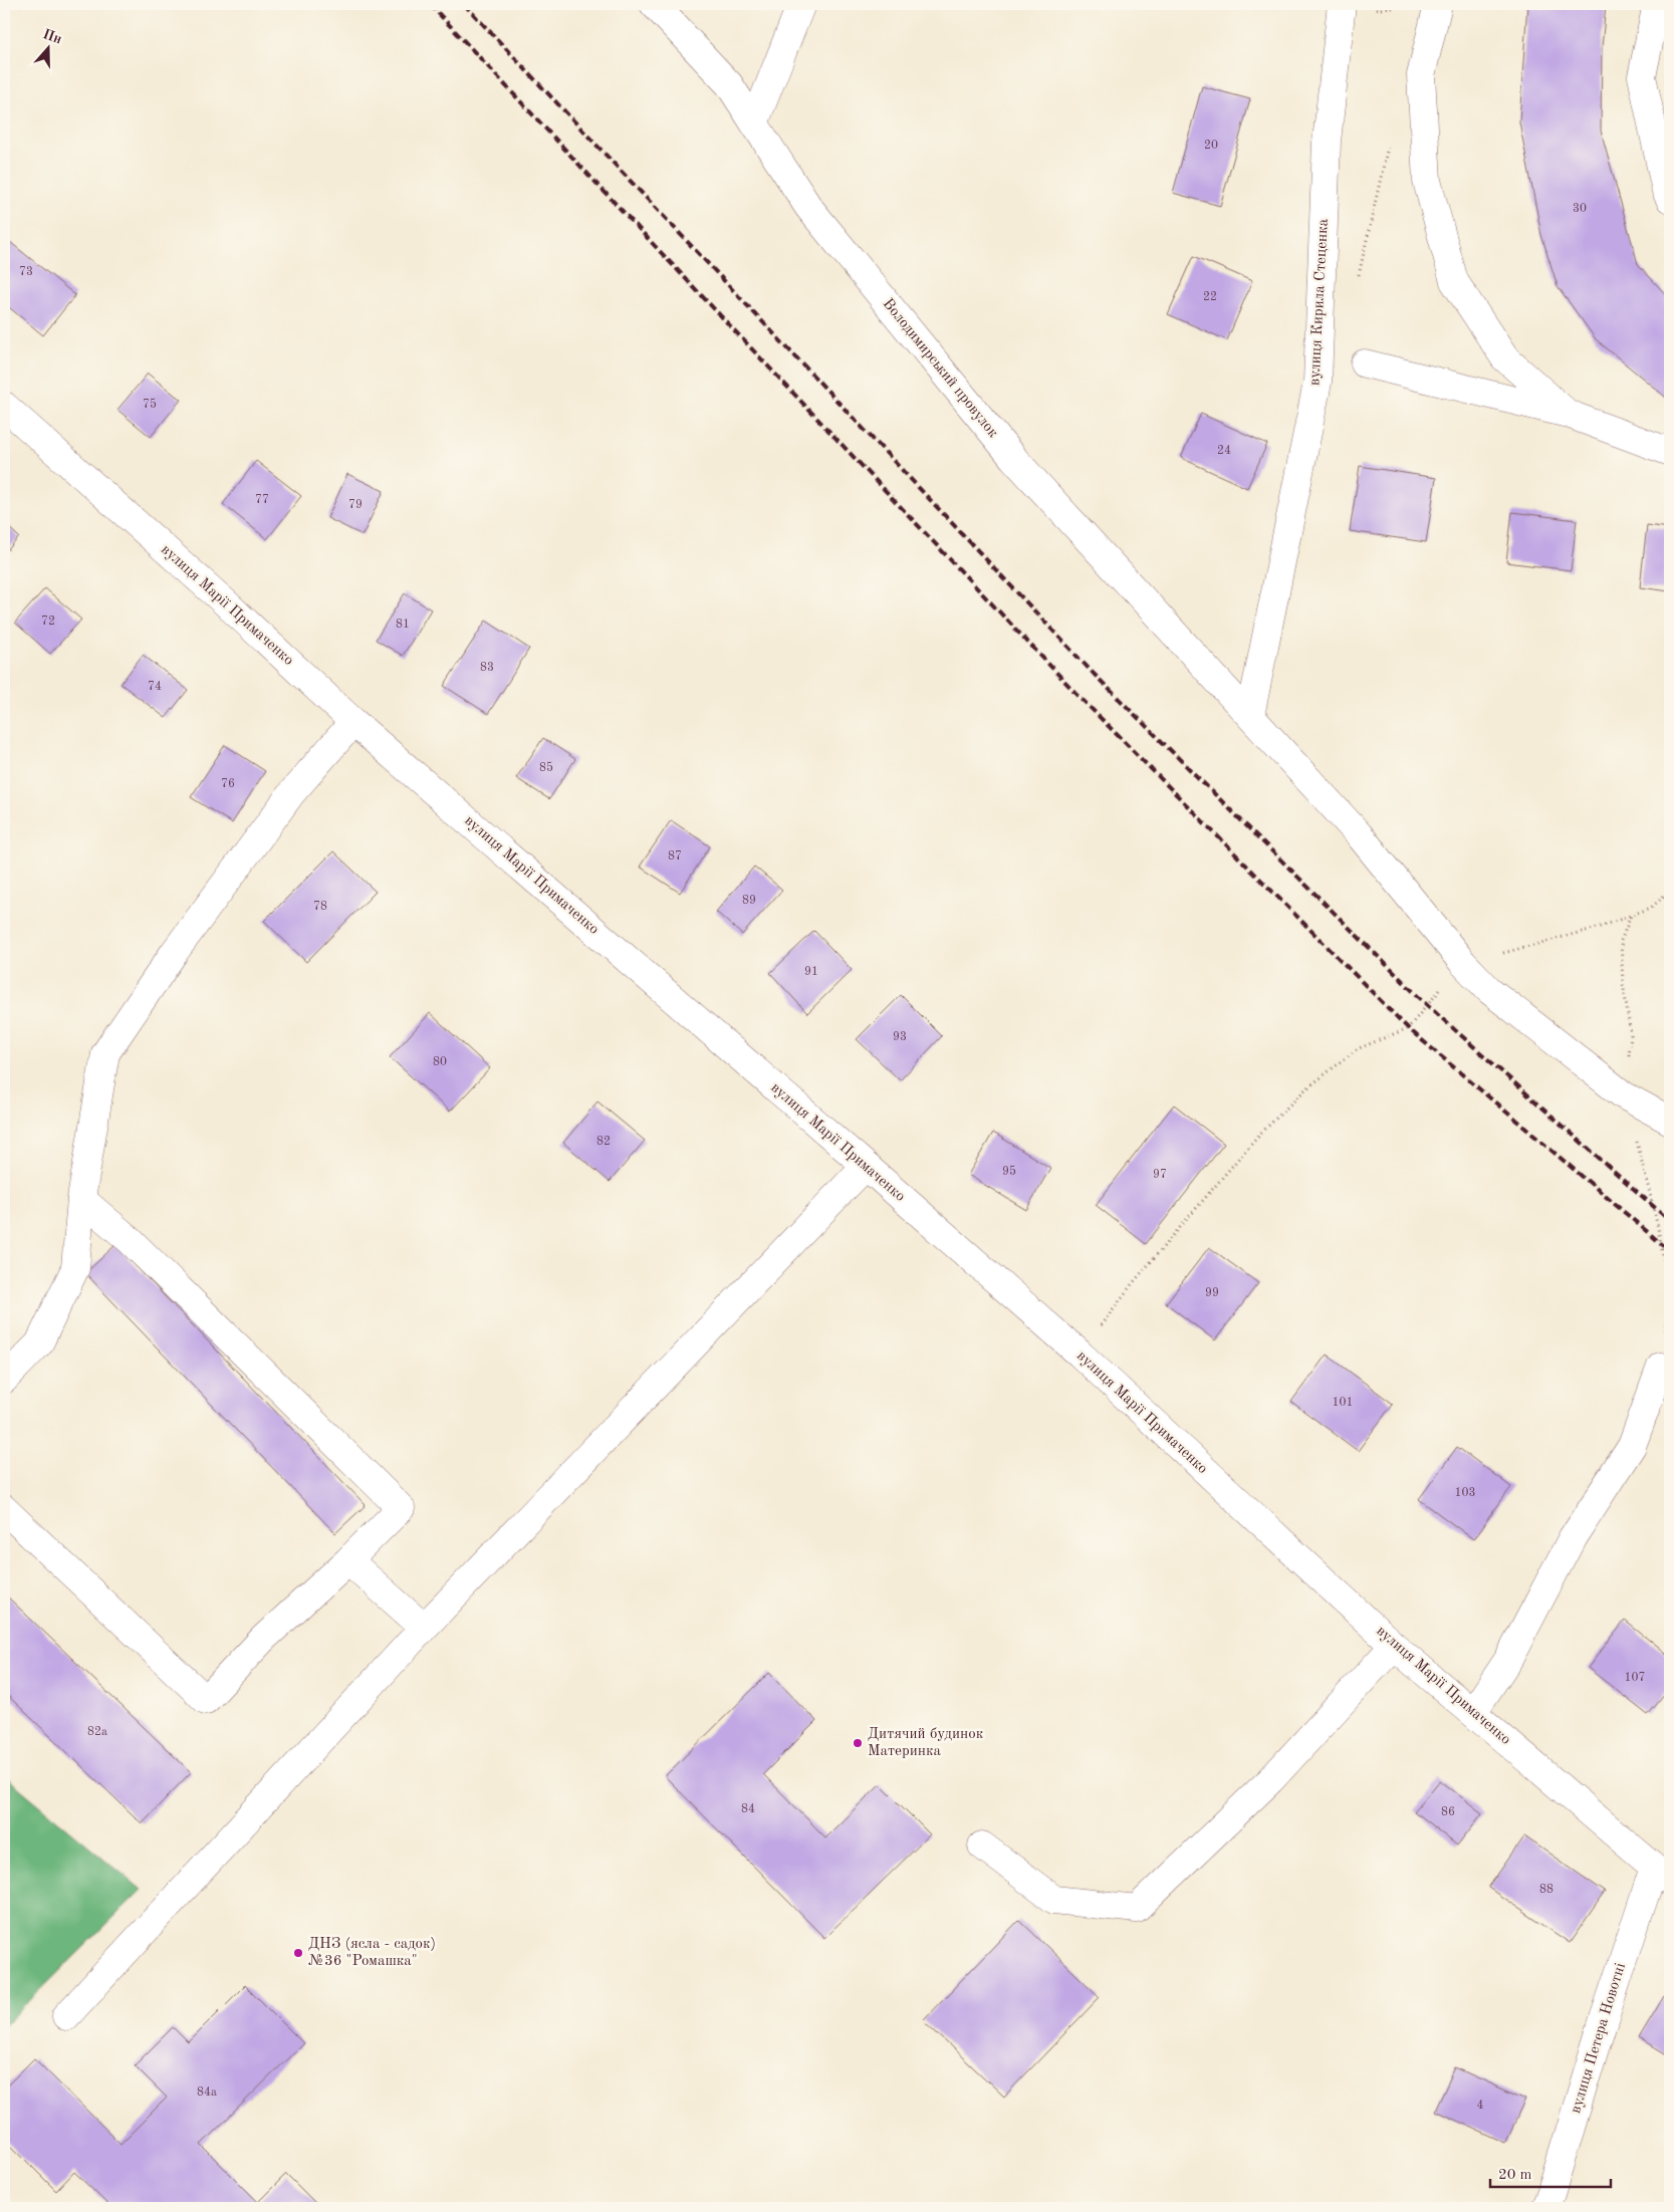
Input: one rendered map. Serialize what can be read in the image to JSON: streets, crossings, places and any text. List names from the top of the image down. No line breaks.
{"streets":{"street":["вулиця Кирила Стеценка","Володимирський провулок","вулиця Марії Примаченко","вулиця Петера Новотні"]},"crossings":[["вулиця Кирила Стеценка","Володимирський провулок"],["вулиця Марії Примаченко","вулиця Петера Новотні"]],"places":["Дитячий будинок Материнка","ДНЗ (ясла - садок) №36 \"Ромашка\""],"house_numbers":["20","30","73","22","75","24","77","79","72","81","83","74","85","76","87","89","78","91","93","80","82","95","97","99","101","103","107","82а","84","86","88","84а","4"],"scale_bar":"20 m","north":"top"}
